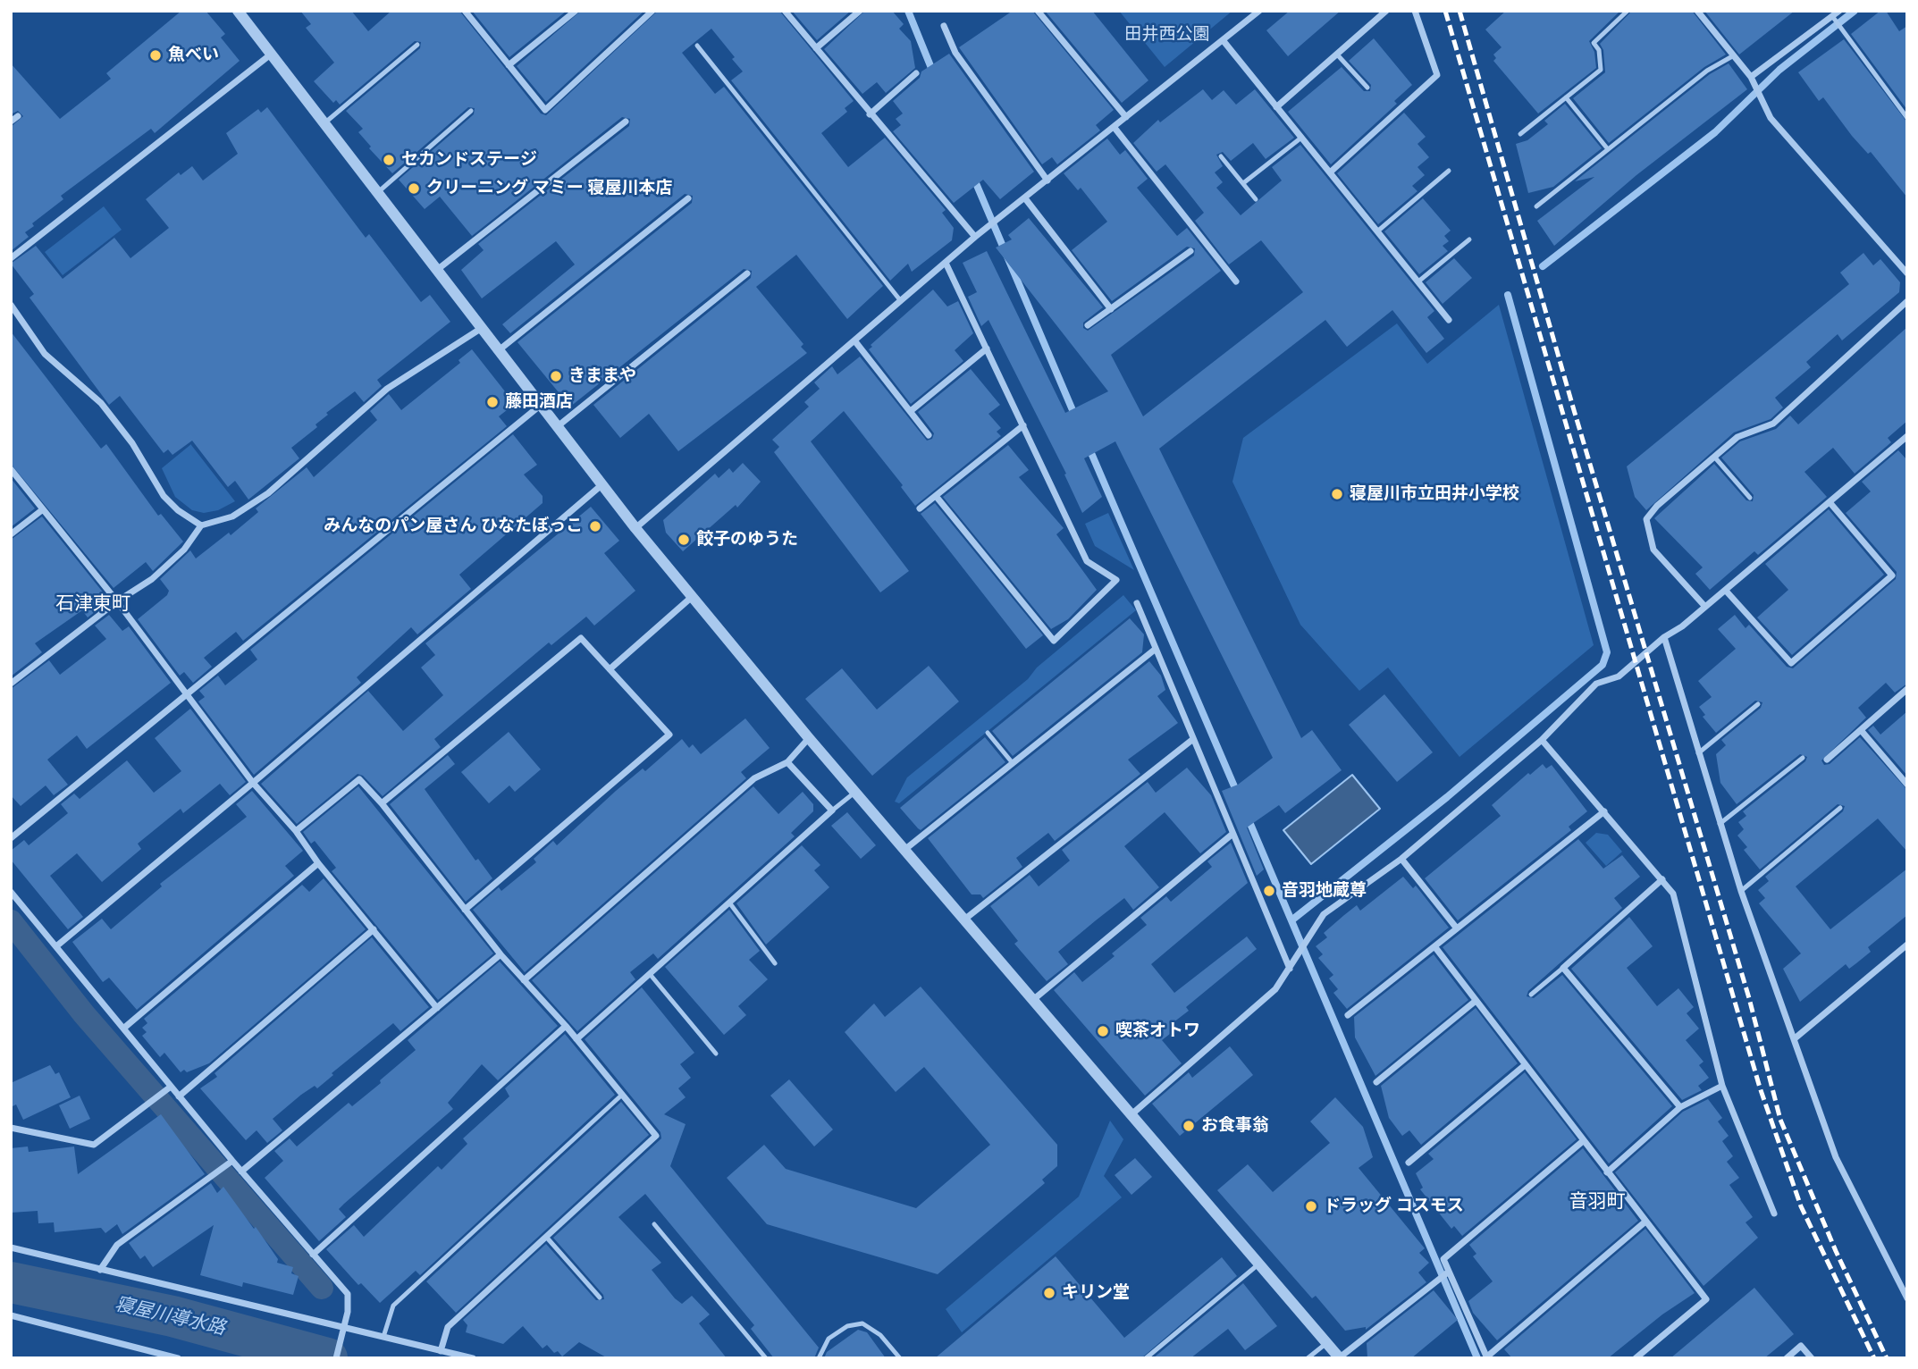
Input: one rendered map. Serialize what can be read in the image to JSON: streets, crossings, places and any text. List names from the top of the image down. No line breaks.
{"districts":["石津東町","音羽町"],"water":["寝屋川導水路"],"parks":["田井西公園"],"places":["魚べい","セカンドステージ","クリーニング マミー 寝屋川本店","きままや","藤田酒店","寝屋川市立田井小学校","みんなのパン屋さん ひなたぼっこ","餃子のゆうた","音羽地蔵尊","喫茶オトワ","お食事翁","ドラッグ コスモス","キリン堂"]}
